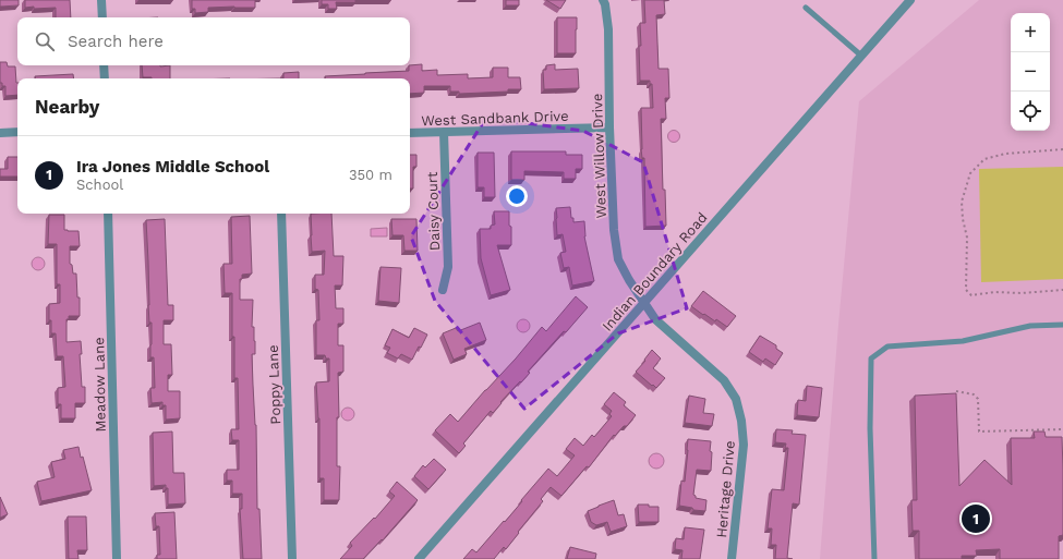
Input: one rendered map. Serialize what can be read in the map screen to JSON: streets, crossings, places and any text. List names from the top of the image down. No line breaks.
{"streets":{"street":["West Sandbank Drive","West Willow Drive","Daisy Court","Indian Boundary Road","Meadow Lane","Poppy Lane","Heritage Drive"]},"crossings":[["West Sandbank Drive","West Willow Drive"],["West Sandbank Drive","Daisy Court"],["West Willow Drive","Indian Boundary Road"],["West Willow Drive","Heritage Drive"],["Indian Boundary Road","Heritage Drive"]],"page":{"map_buttons":["+","−"],"search":"Search here","heading":"Nearby","list":[{"mark":"1","name":"Ira Jones Middle School","note":"School","value":"350 m"}],"pins":"1"}}
